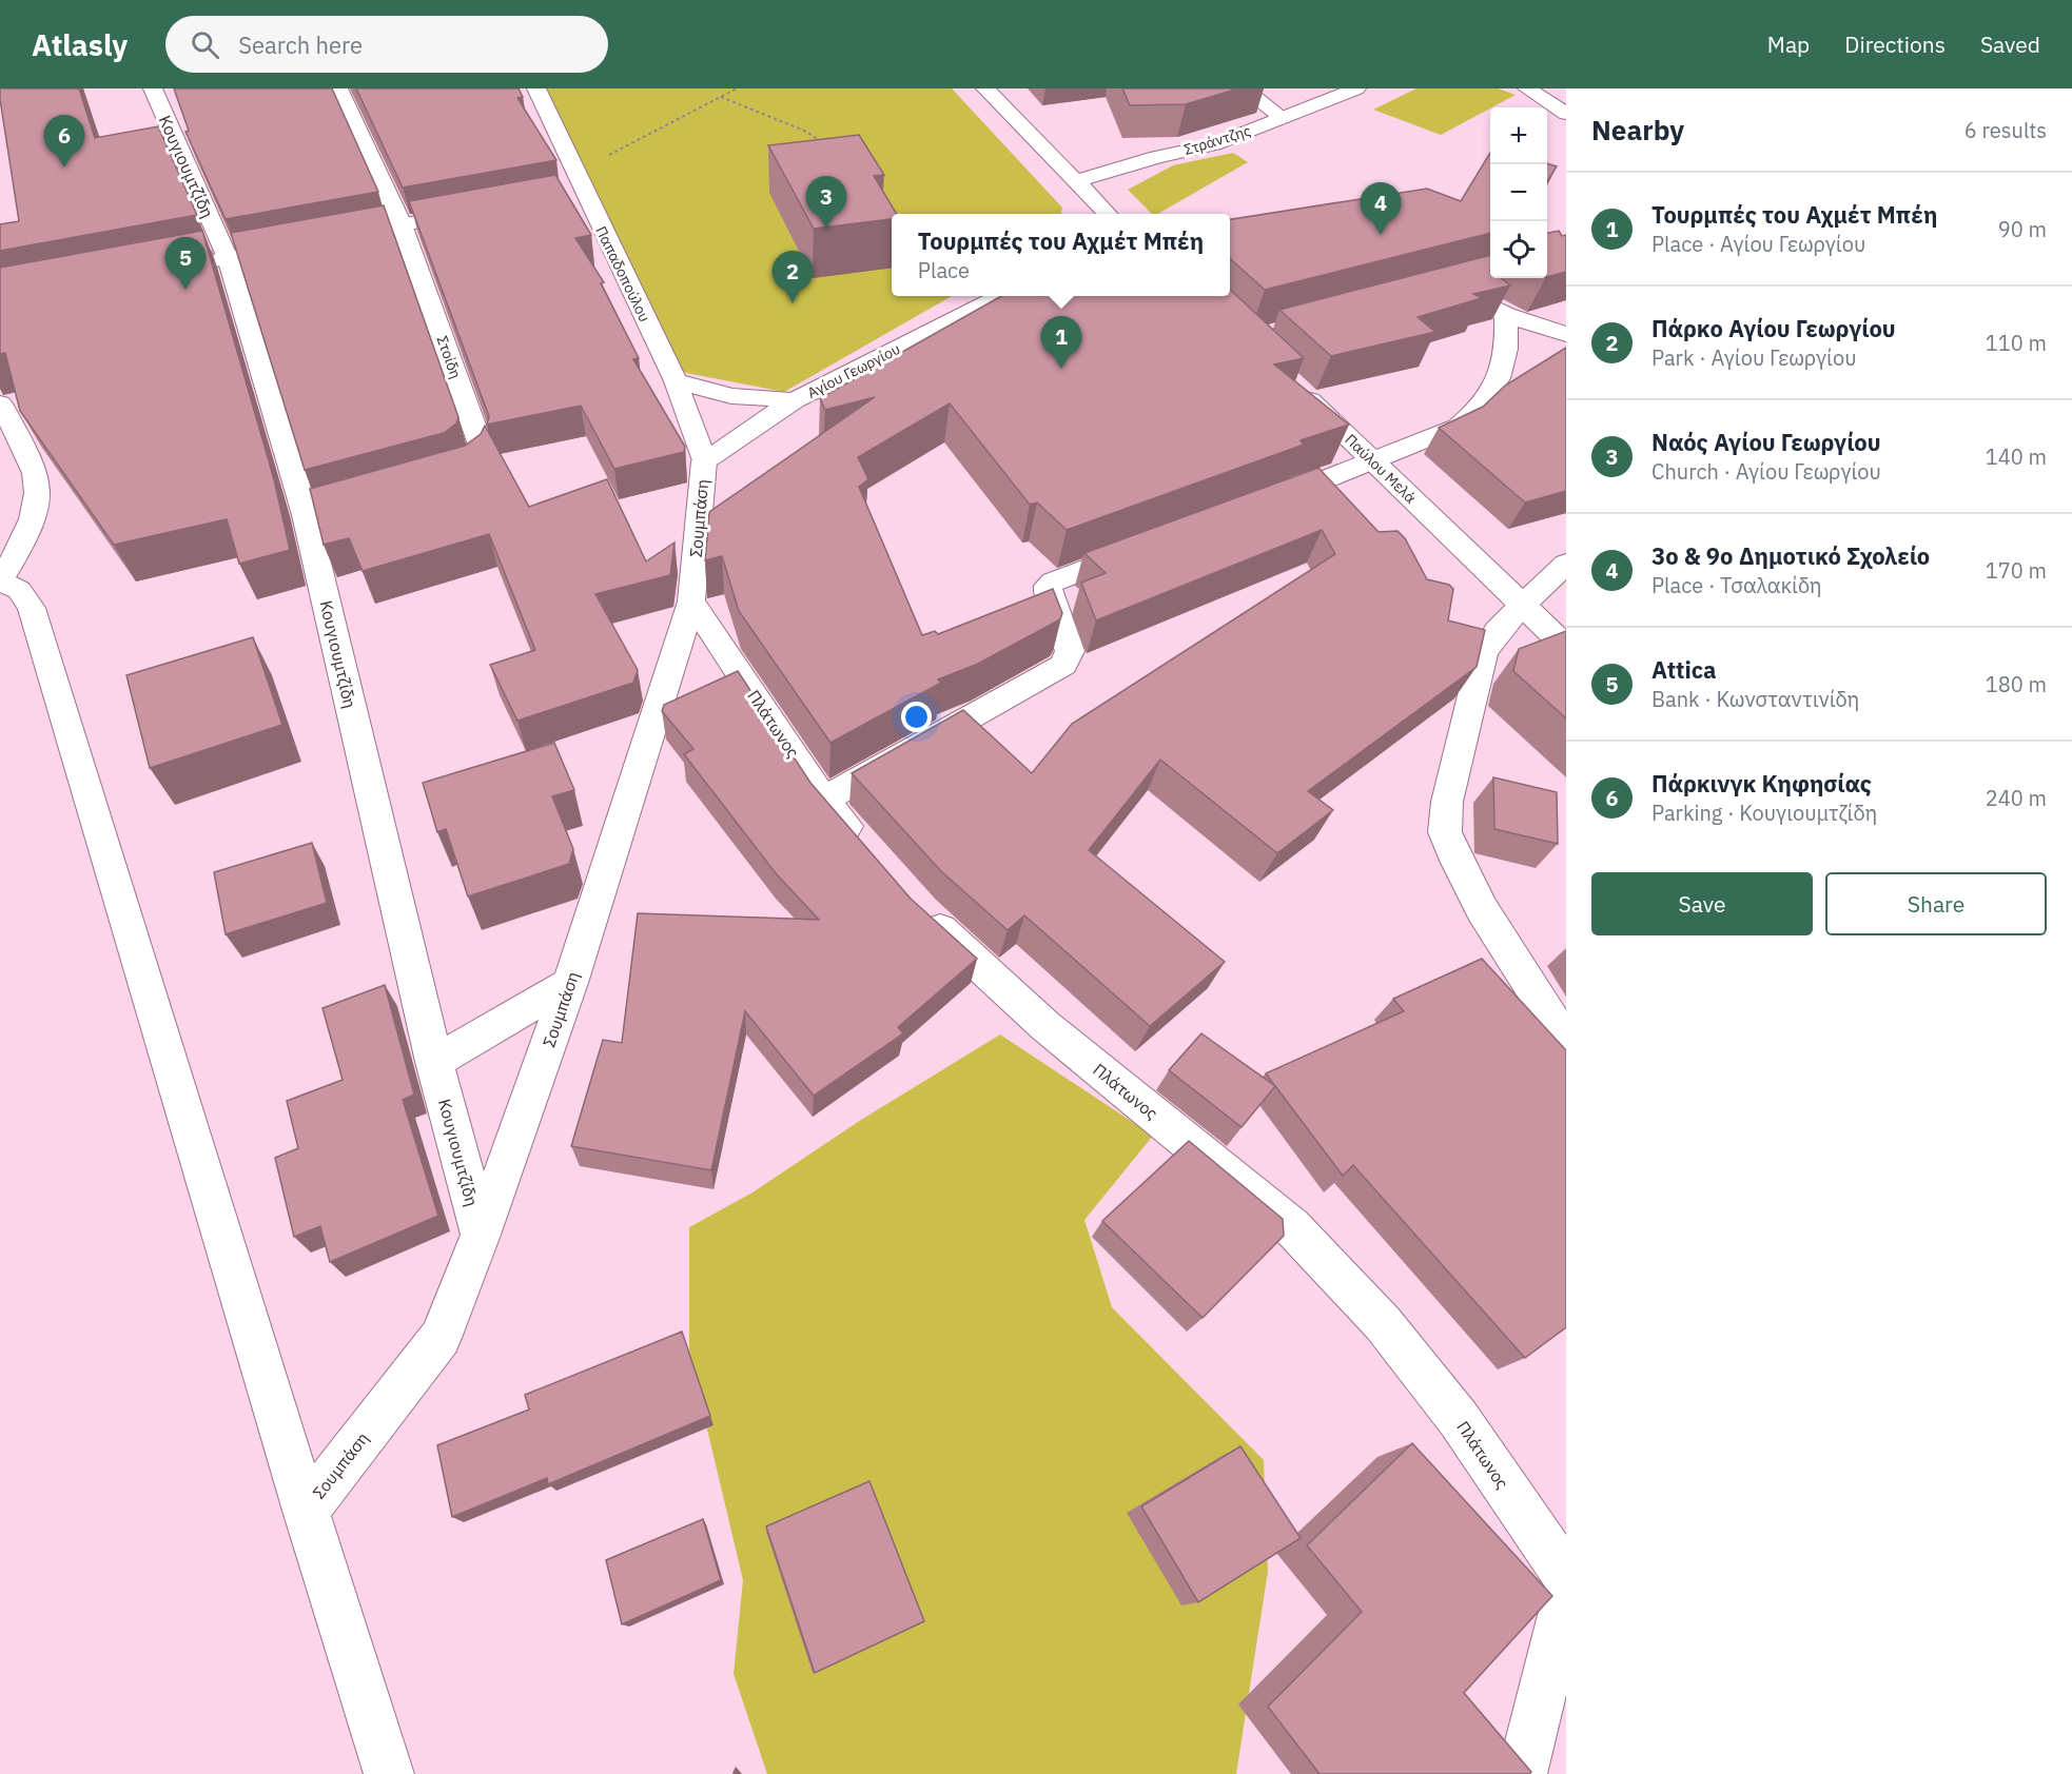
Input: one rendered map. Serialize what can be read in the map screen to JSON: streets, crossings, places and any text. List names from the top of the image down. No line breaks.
{"streets":{"street":["Στράντζης","Κουγιουμτζίδη","Παπαδοπούλου","Στοίδη","Αγίου Γεωργίου","Παύλου Μελά","Σουμπάση","Πλάτωνος"]},"crossings":[["Κουγιουμτζίδη","Σουμπάση"],["Παπαδοπούλου","Αγίου Γεωργίου"],["Παπαδοπούλου","Σουμπάση"],["Αγίου Γεωργίου","Σουμπάση"],["Σουμπάση","Πλάτωνος"]],"page":{"header":"Atlasly","search":"Search here","nav":["Map","Directions","Saved"],"heading":["Nearby","6 results"],"map_buttons":["+","−"],"pins":["6","3","4","5","2","1"],"list":[{"mark":"1","name":"Τουρμπές του Αχμέτ Μπέη","note":"Place · Αγίου Γεωργίου","value":"90 m"},{"mark":"2","name":"Πάρκο Αγίου Γεωργίου","note":"Park · Αγίου Γεωργίου","value":"110 m"},{"mark":"3","name":"Ναός Αγίου Γεωργίου","note":"Church · Αγίου Γεωργίου","value":"140 m"},{"mark":"4","name":"3ο & 9ο Δημοτικό Σχολείο","note":"Place · Τσαλακίδη","value":"170 m"},{"mark":"5","name":"Attica","note":"Bank · Κωνσταντινίδη","value":"180 m"},{"mark":"6","name":"Πάρκινγκ Κηφησίας","note":"Parking · Κουγιουμτζίδη","value":"240 m"}],"popup":["Τουρμπές του Αχμέτ Μπέη","Place"],"buttons":["Save","Share"]}}
